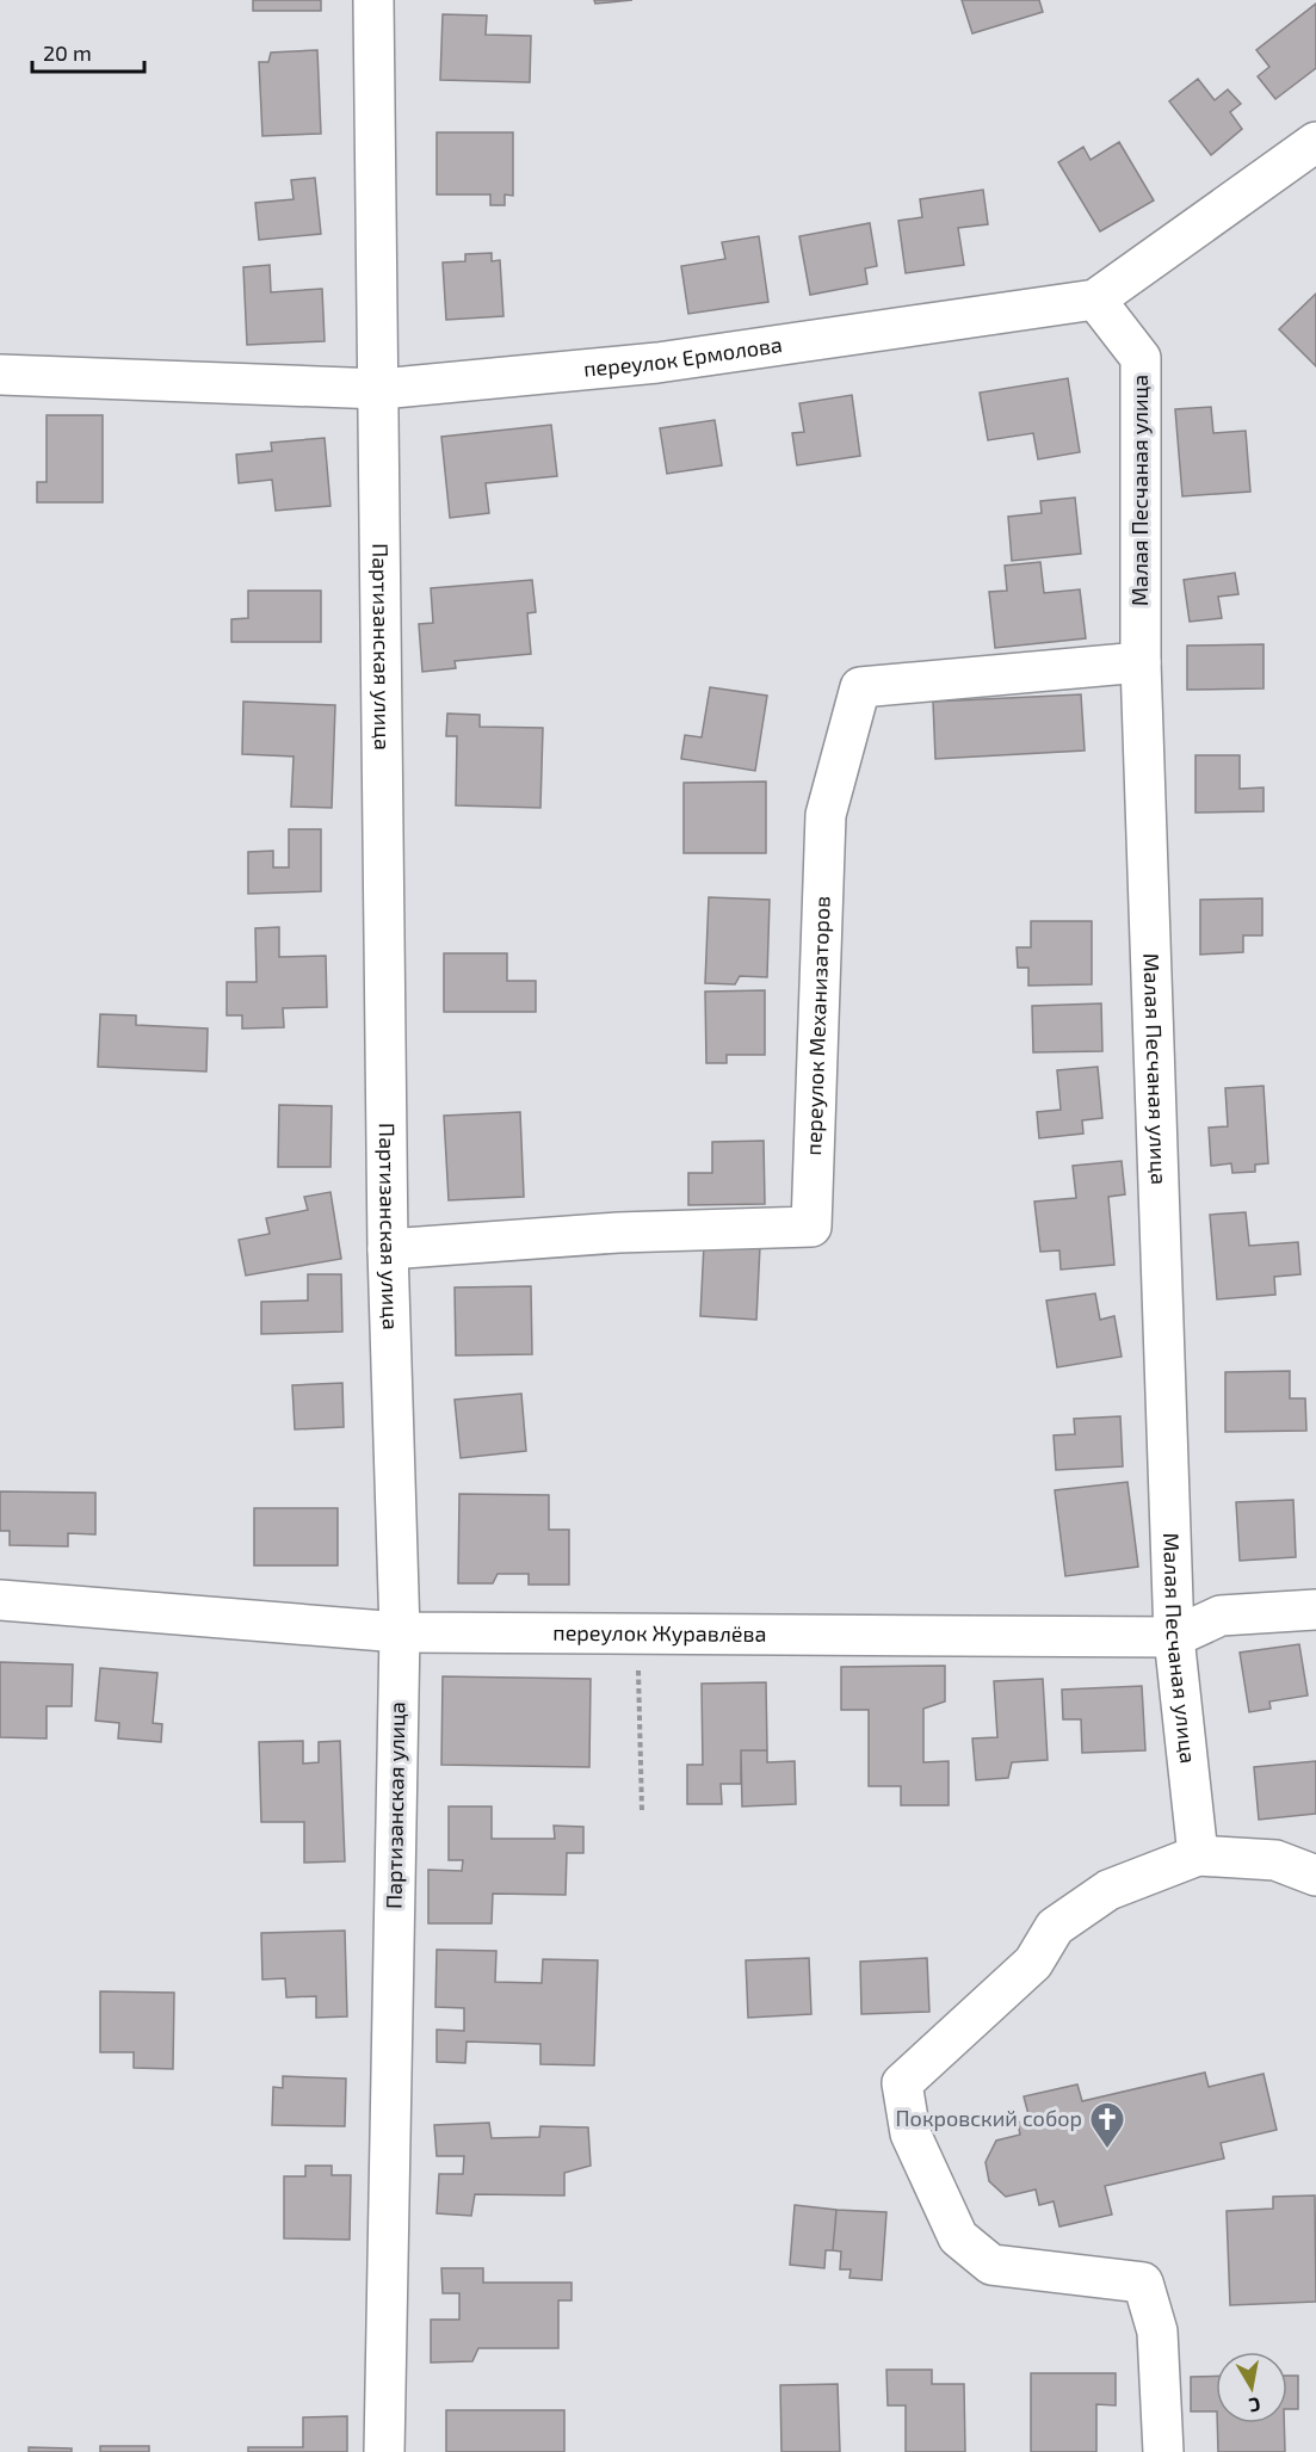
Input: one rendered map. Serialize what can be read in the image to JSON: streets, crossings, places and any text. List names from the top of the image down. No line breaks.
{"streets":{"street":["переулок Ермолова","Малая Песчаная улица","Партизанская улица","переулок Механизаторов","переулок Журавлёва"]},"crossings":[["переулок Ермолова","Малая Песчаная улица"],["переулок Ермолова","Партизанская улица"],["Малая Песчаная улица","переулок Механизаторов"],["Малая Песчаная улица","переулок Журавлёва"],["Партизанская улица","переулок Механизаторов"],["Партизанская улица","переулок Журавлёва"]],"places":{"church":["Покровский собор"]},"scale_bar":"20 m","north":"bottom"}
